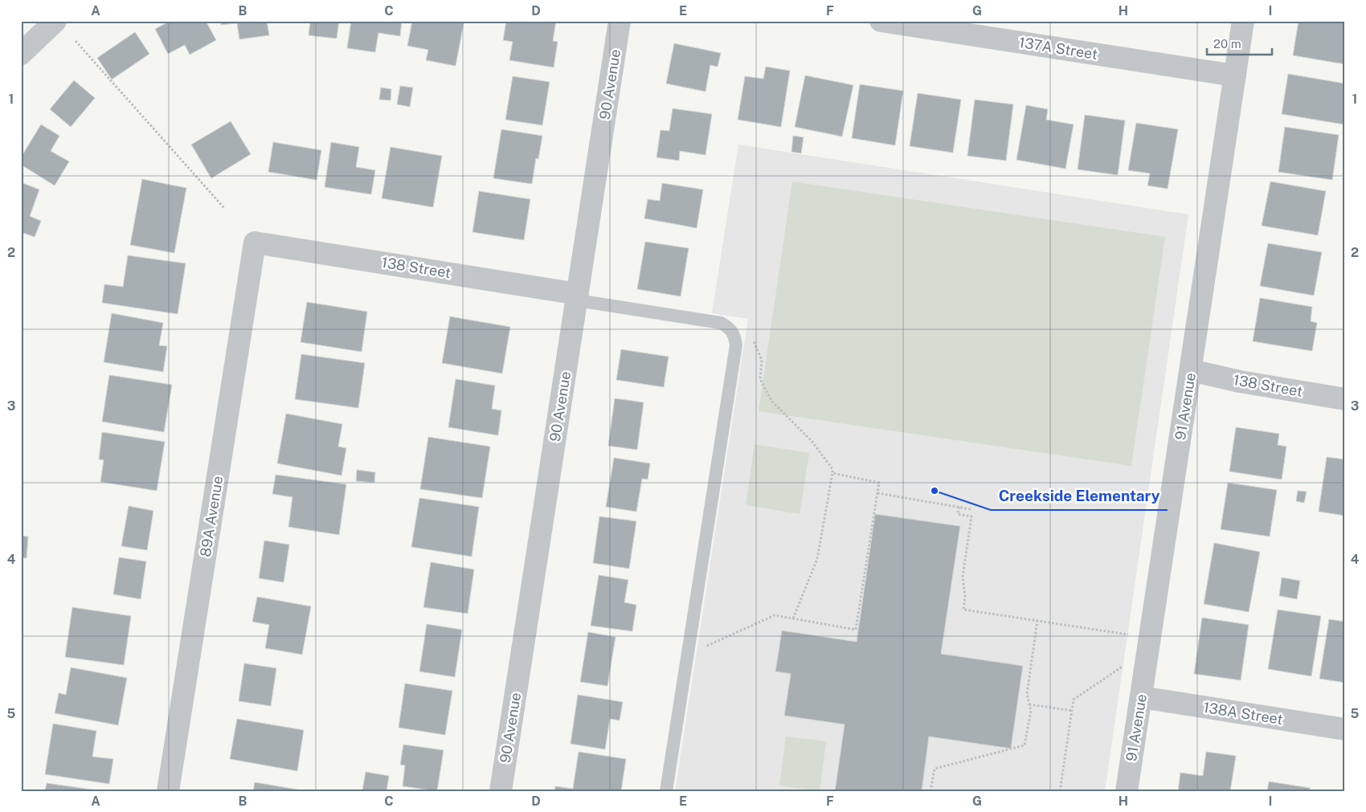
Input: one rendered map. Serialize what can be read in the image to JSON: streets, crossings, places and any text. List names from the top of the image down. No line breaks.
{"streets":{"street":["137A Street","90 Avenue","138 Street","91 Avenue","89A Avenue","138A Street"]},"crossings":[["137A Street","91 Avenue"],["90 Avenue","138 Street"],["138 Street","91 Avenue"],["138 Street","89A Avenue"],["91 Avenue","138A Street"]],"places":["Creekside Elementary"],"scale_bar":"20 m","grid":{"columns":["A","B","C","D","E","F","G","H","I"],"rows":["1","2","3","4","5"]}}
